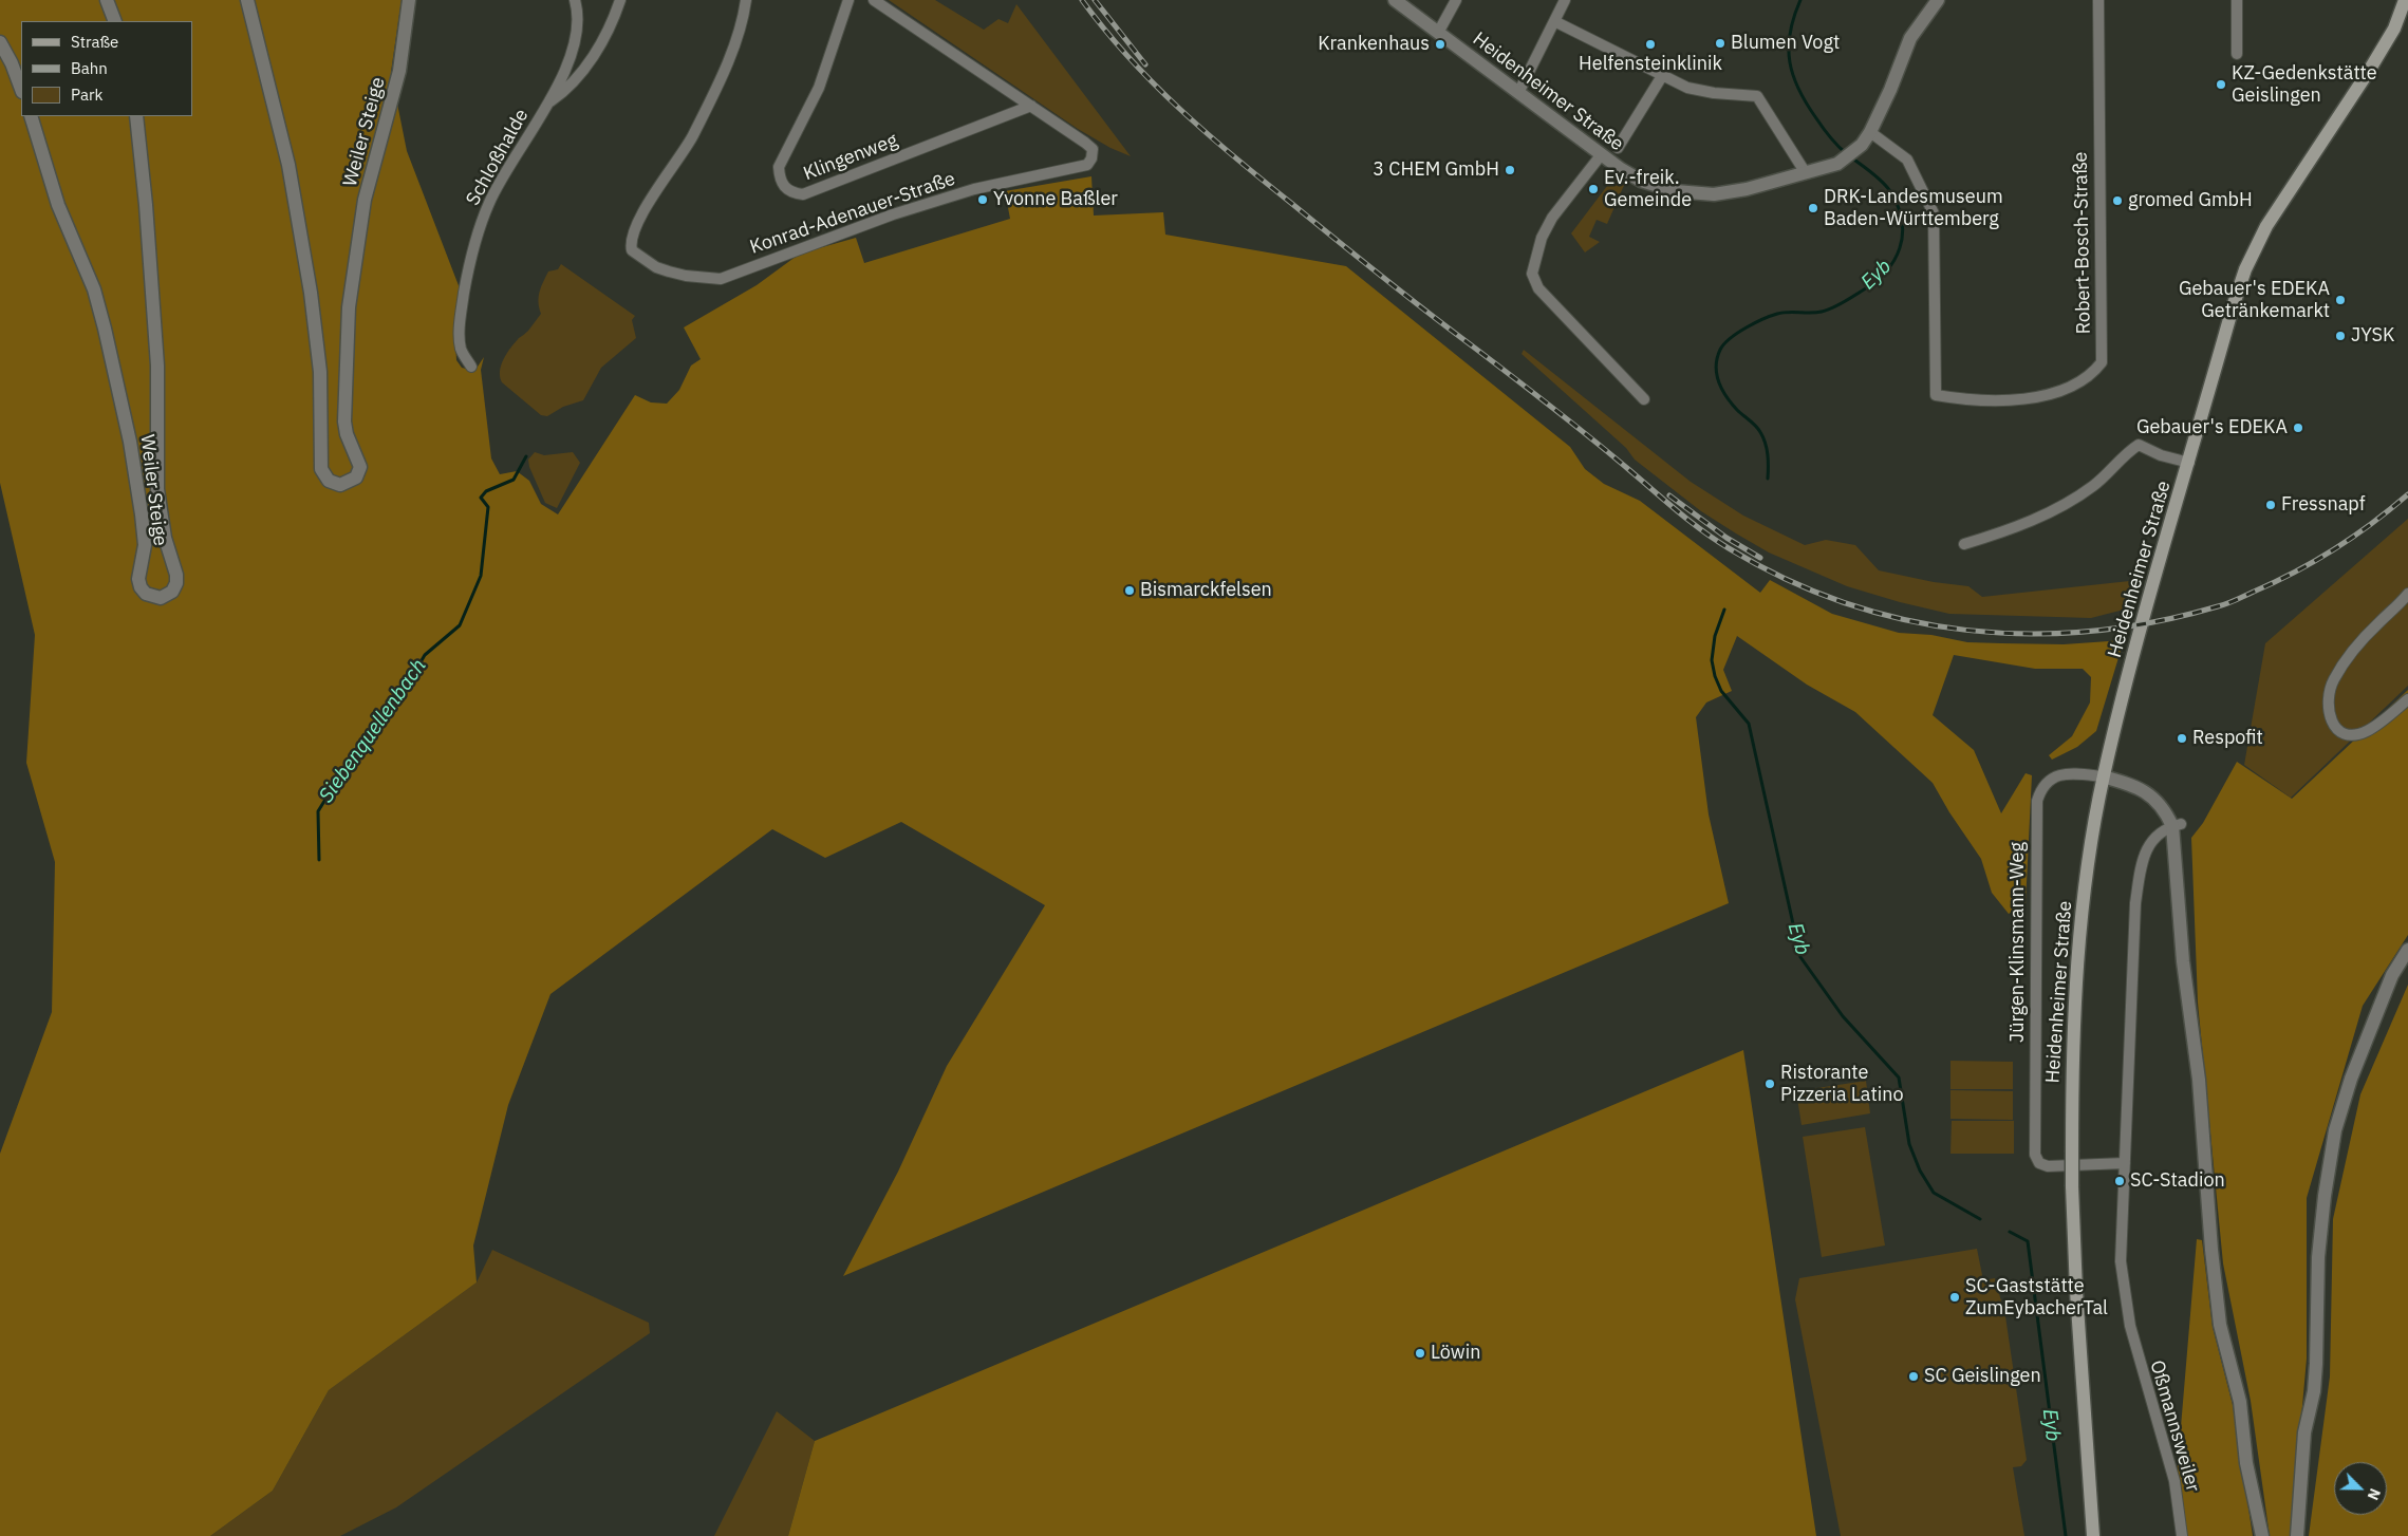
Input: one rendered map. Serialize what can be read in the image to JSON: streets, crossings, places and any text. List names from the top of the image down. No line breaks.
{"streets":{"main road":["Heidenheimer Straße"],"street":["Weiler Steige","Schloßhalde","Klingenweg","Konrad-Adenauer-Straße","Robert-Bosch-Straße","Jürgen-Klinsmann-Weg","Oßmannsweiler"]},"crossings":[["Heidenheimer Straße","Robert-Bosch-Straße"],["Heidenheimer Straße","Jürgen-Klinsmann-Weg"],["Klingenweg","Konrad-Adenauer-Straße"],["Jürgen-Klinsmann-Weg","Oßmannsweiler"]],"water":["Eyb","Siebenquellenbach"],"places":["Blumen Vogt","Krankenhaus","Helfensteinklinik","KZ-Gedenkstätte Geislingen","3 CHEM GmbH","Ev.-freik. Gemeinde","Yvonne Baßler","gromed GmbH","DRK-Landesmuseum Baden-Württemberg","Gebauer's EDEKA Getränkemarkt","JYSK","Gebauer's EDEKA","Fressnapf","Bismarckfelsen","Respofit","Ristorante Pizzeria Latino","SC-Stadion","SC-Gaststätte ZumEybacherTal","Löwin","SC Geislingen"],"legend":["Straße","Bahn","Park"],"north":"bottom right"}
